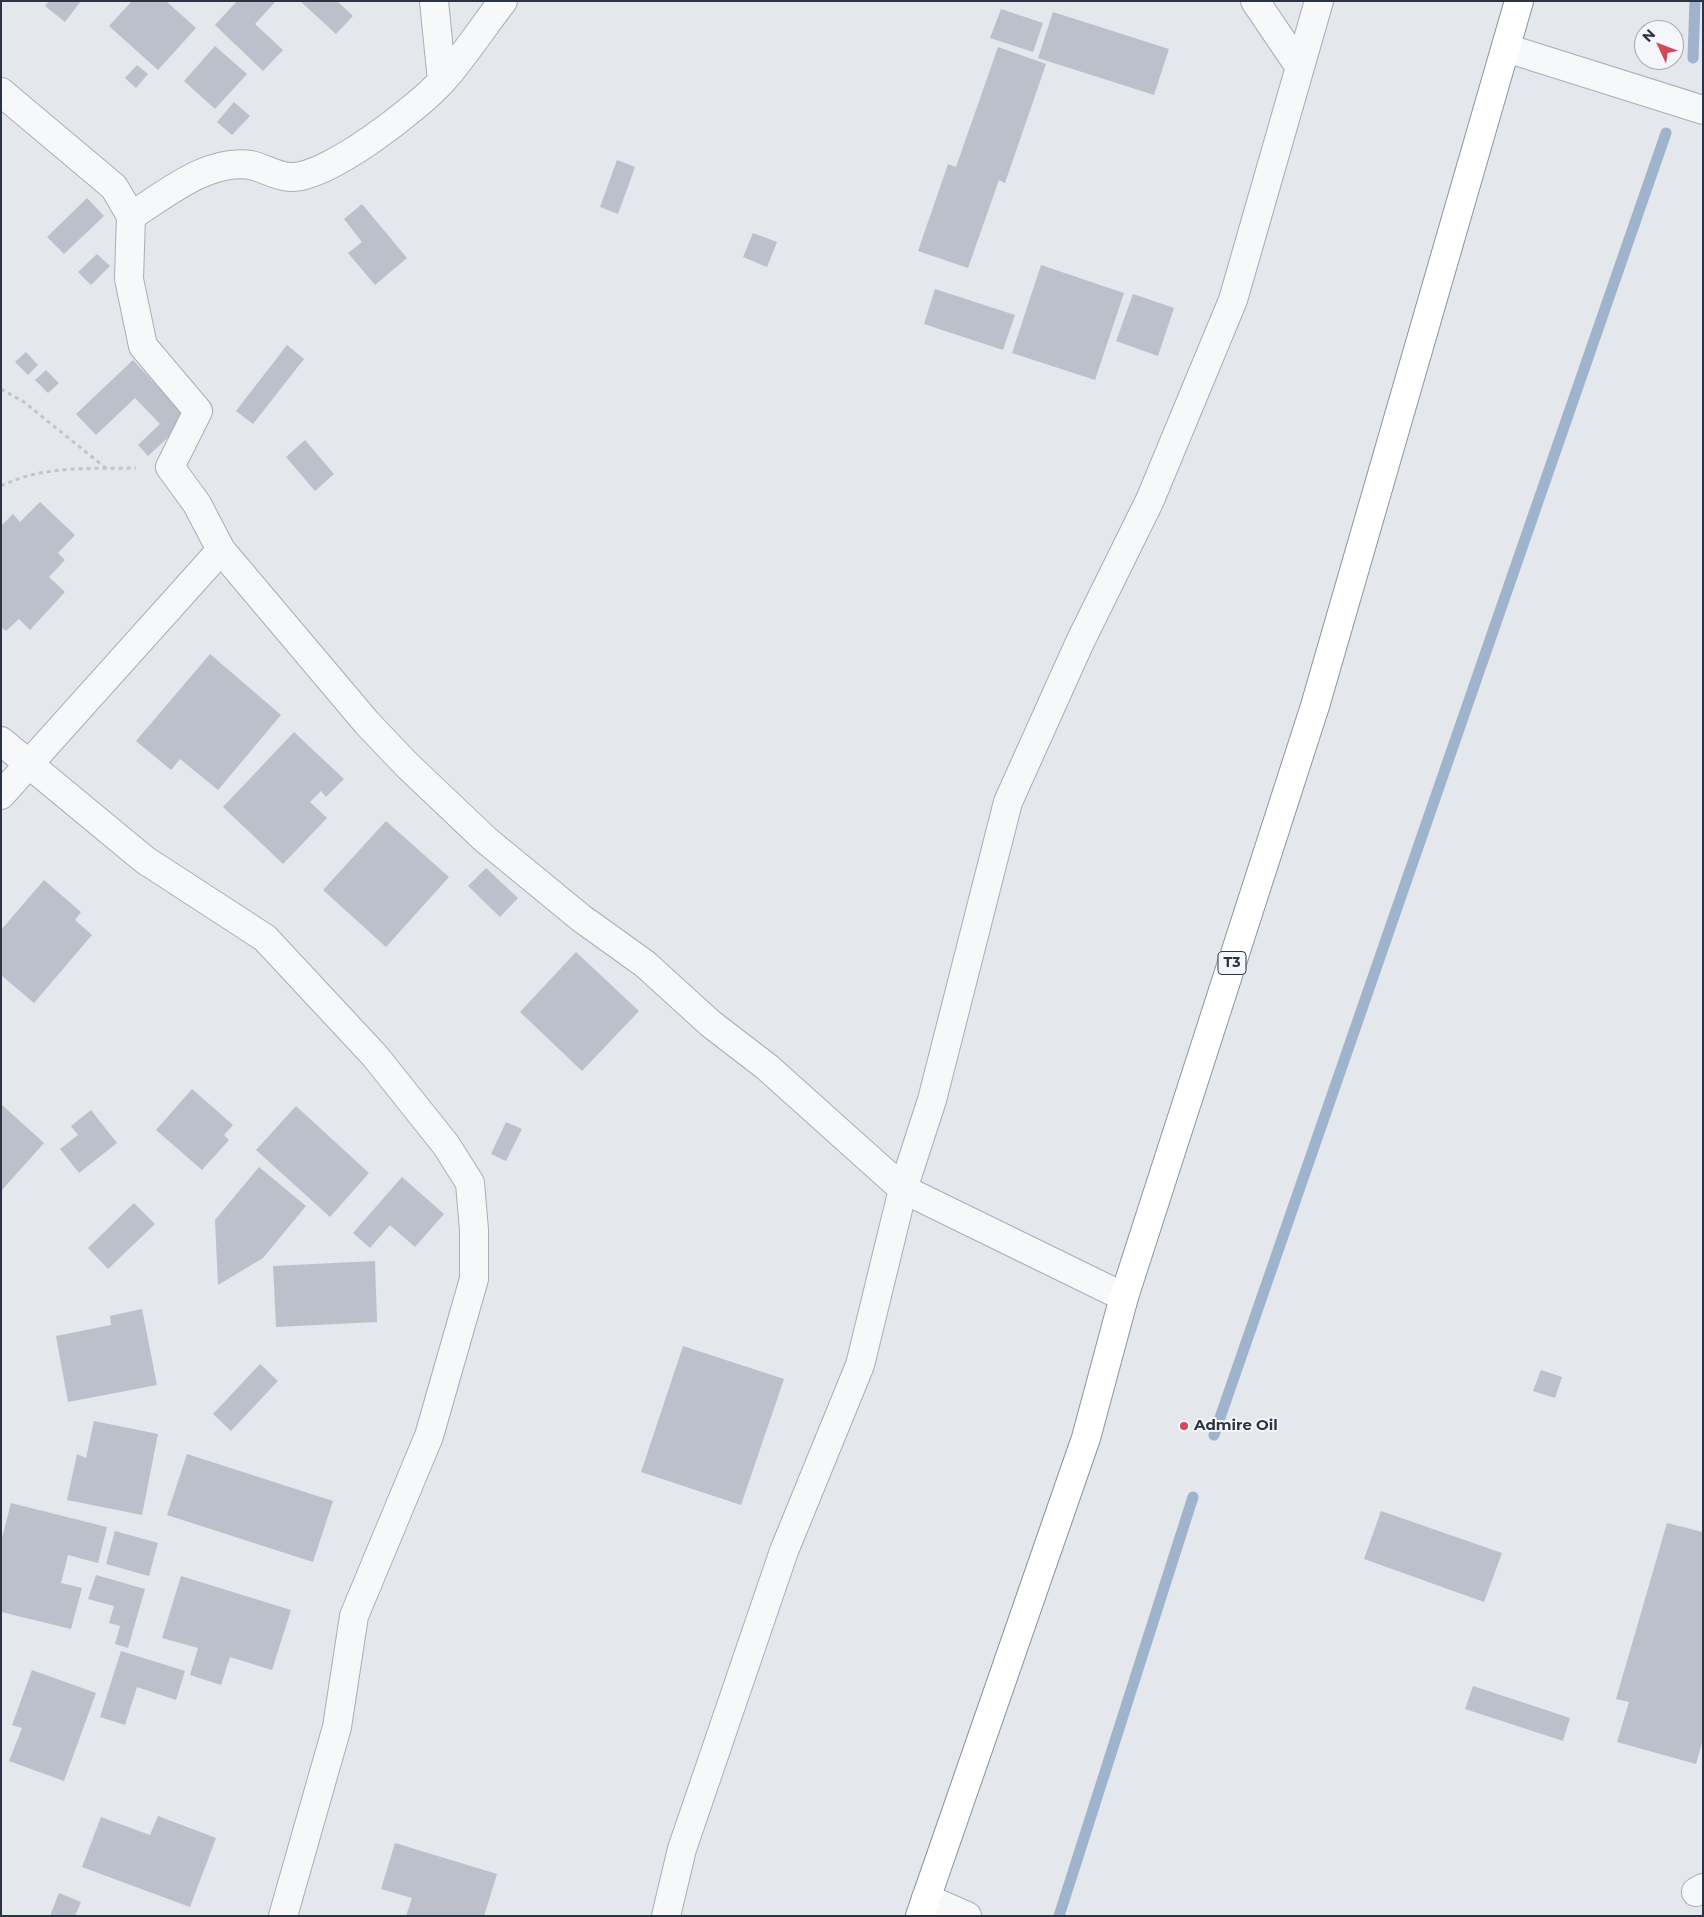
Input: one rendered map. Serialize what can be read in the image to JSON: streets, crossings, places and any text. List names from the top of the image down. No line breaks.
{"streets":{"highway":["T3"]},"places":["Admire Oil"],"north":"top left"}
